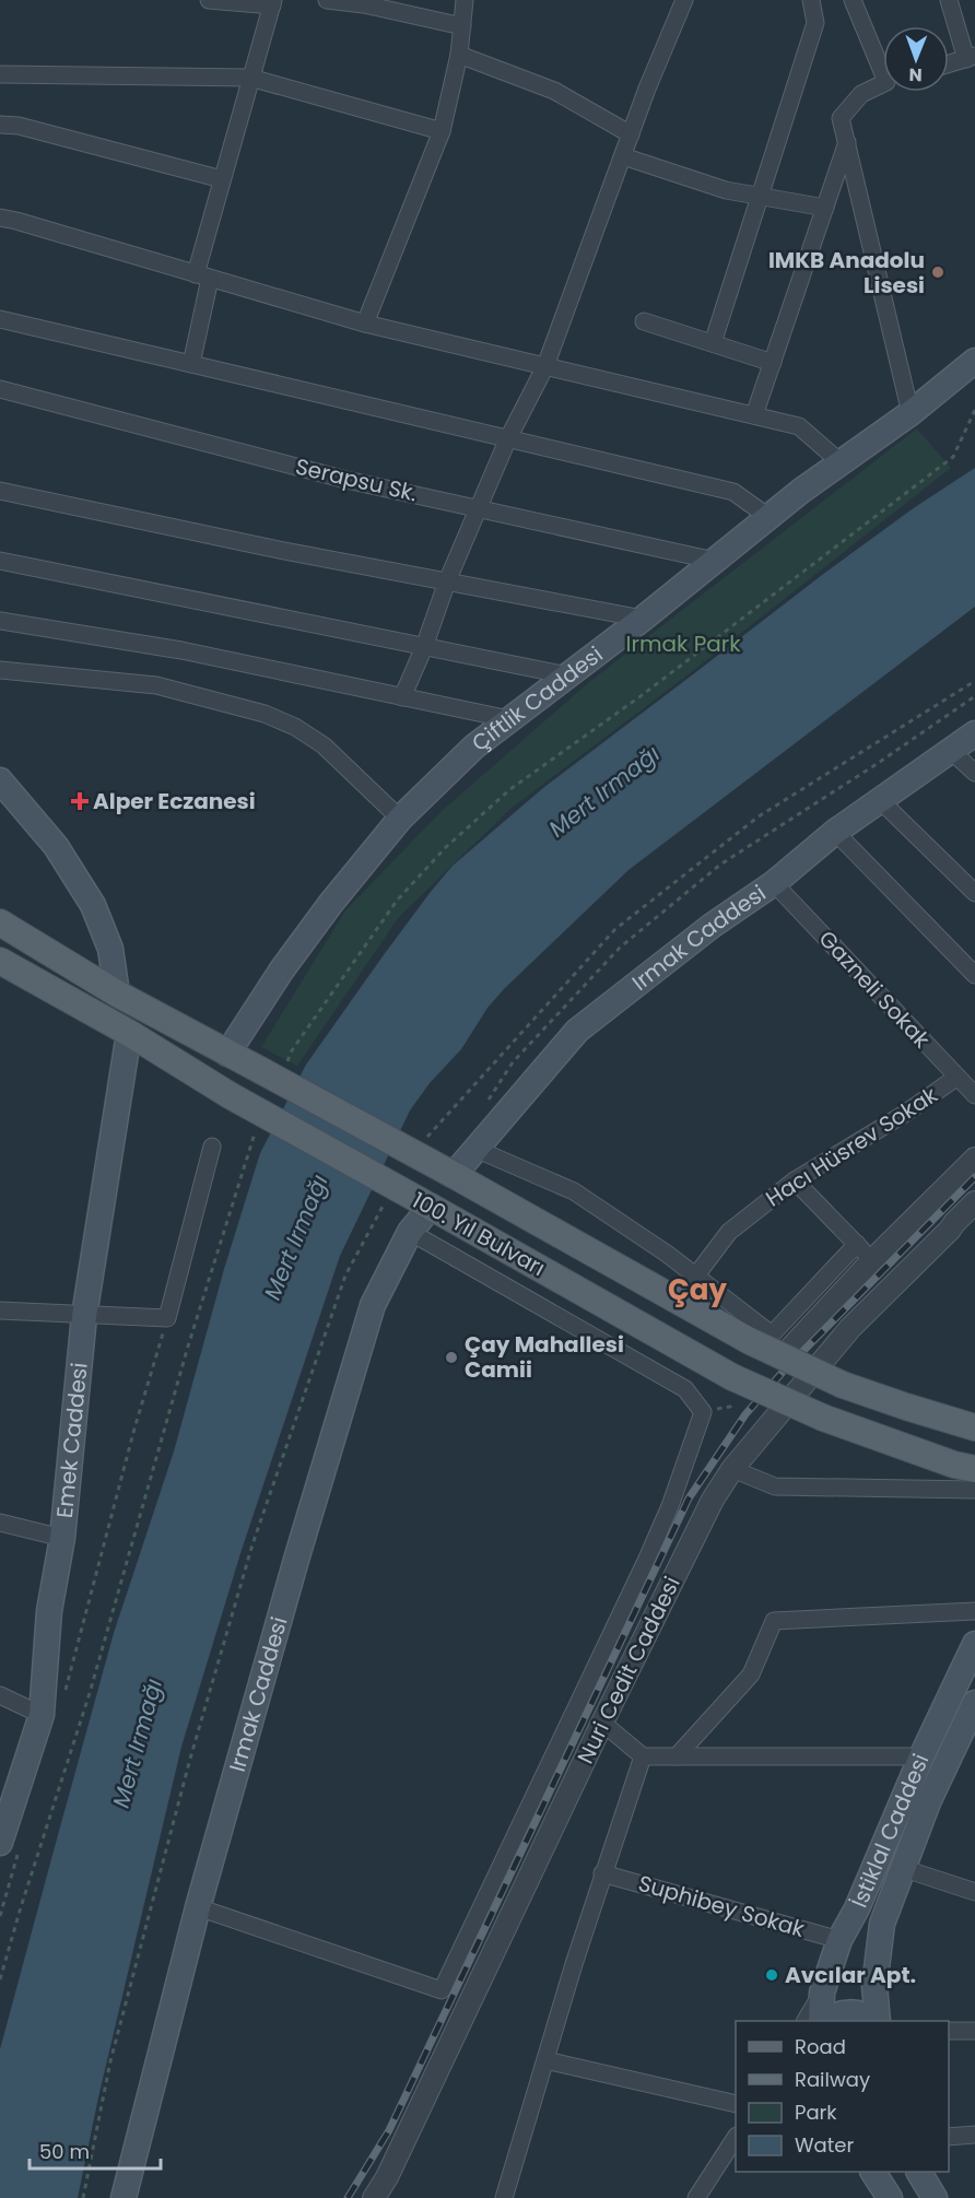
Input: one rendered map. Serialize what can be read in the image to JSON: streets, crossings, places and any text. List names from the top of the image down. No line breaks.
{"streets":{"main road":["Çiftlik Caddesi","Irmak Caddesi","100. Yıl Bulvarı","Emek Caddesi","İstiklal Caddesi"],"street":["Serapsu Sk.","Gazneli Sokak","Hacı Hüsrev Sokak","Nuri Cedit Caddesi","Suphibey Sokak"]},"crossings":[["Serapsu Sk.","Çiftlik Caddesi"],["Çiftlik Caddesi","100. Yıl Bulvarı"],["Irmak Caddesi","Gazneli Sokak"],["Irmak Caddesi","100. Yıl Bulvarı"],["Irmak Caddesi","Nuri Cedit Caddesi"],["Gazneli Sokak","Hacı Hüsrev Sokak"],["100. Yıl Bulvarı","Emek Caddesi"],["İstiklal Caddesi","Suphibey Sokak"]],"districts":["Çay"],"water":["Mert Irmağı"],"parks":["Irmak Park"],"places":{"other":["IMKB Anadolu Lisesi","Çay Mahallesi Camii","Avcılar Apt."],"health":["Alper Eczanesi"]},"legend":["Road","Railway","Park","Water"],"scale_bar":"50 m","north":"bottom"}
